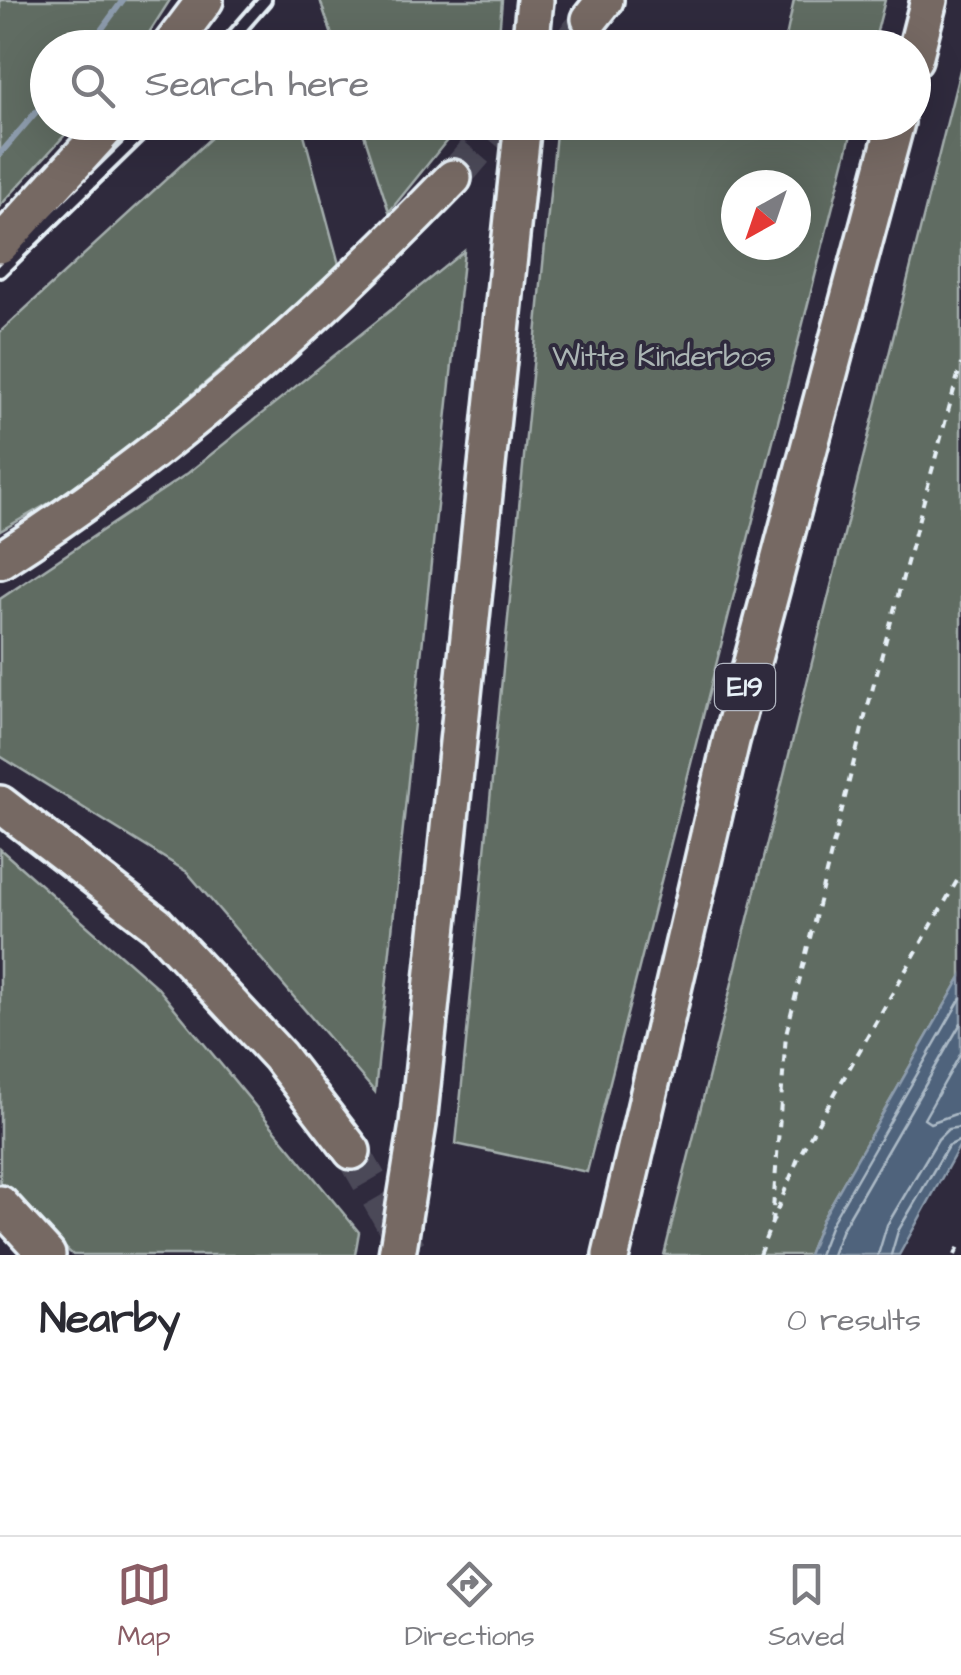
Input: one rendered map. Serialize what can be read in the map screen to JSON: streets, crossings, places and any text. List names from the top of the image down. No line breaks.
{"streets":{"highway":["E19"]},"parks":["Witte Kinderbos"],"north":"bottom left","page":{"search":"Search here","heading":["Nearby","0 results"],"nav":["Map","Directions","Saved"]}}
